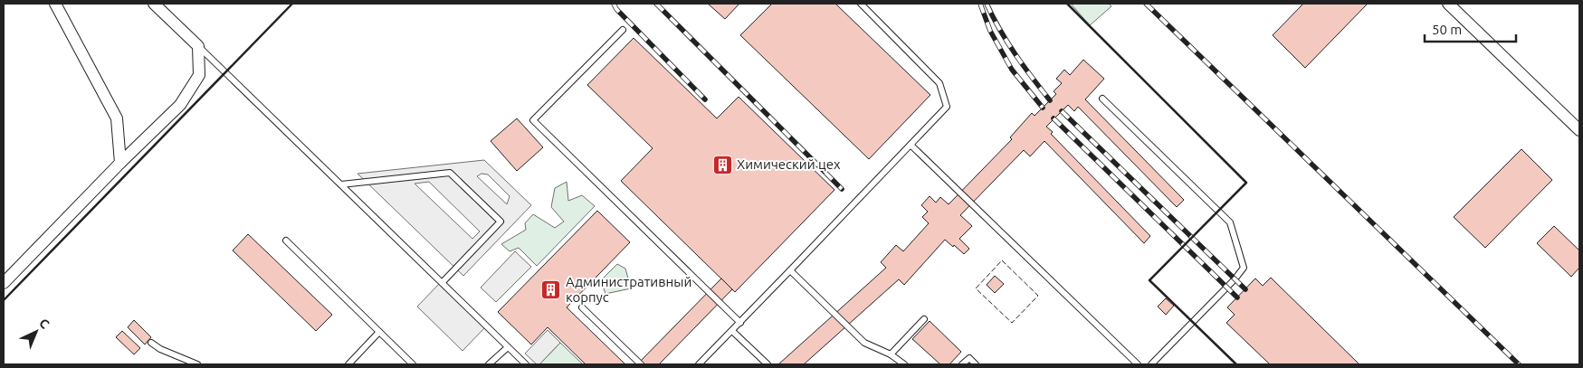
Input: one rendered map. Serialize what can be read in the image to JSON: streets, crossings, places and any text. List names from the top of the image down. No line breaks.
{"places":{"building":["Химический цех","Административный корпус"]},"scale_bar":"50 m","north":"top right"}
